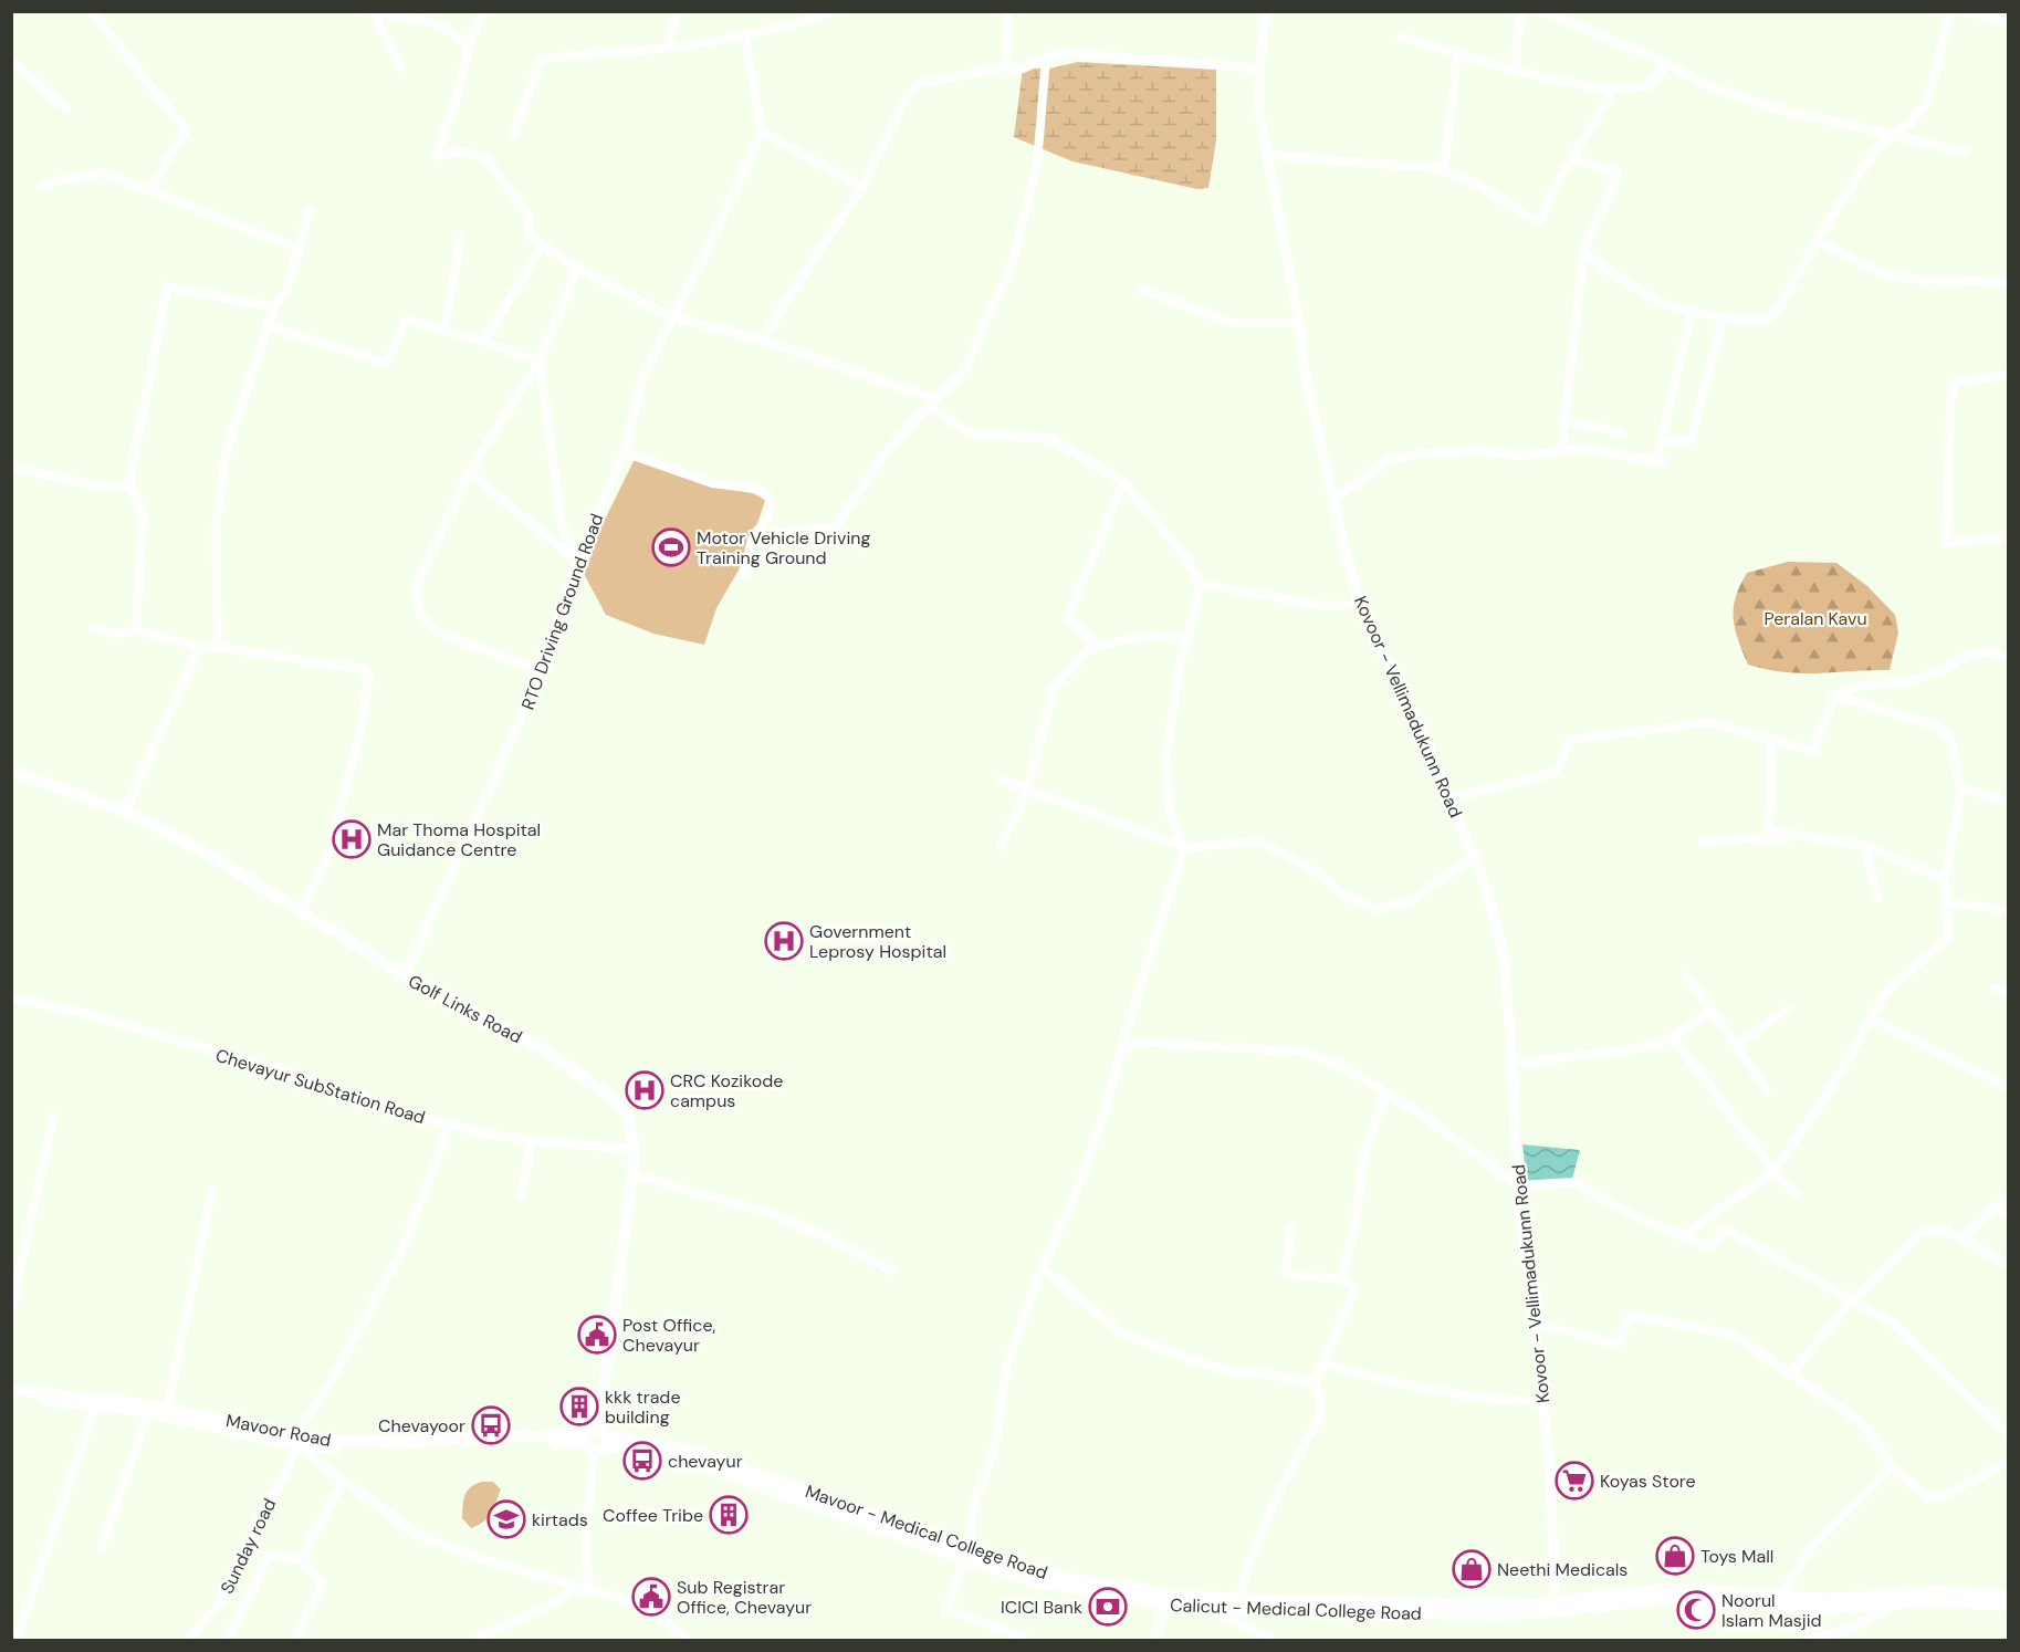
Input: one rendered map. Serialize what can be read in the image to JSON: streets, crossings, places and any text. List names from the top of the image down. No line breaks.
{"streets":{"main road":["Golf Links Road","Mavoor Road","Mavoor - Medical College Road","Calicut - Medical College Road"],"street":["RTO Driving Ground Road","Kovoor - Vellimadukunn Road","Chevayur SubStation Road","Sunday road"]},"crossings":[["RTO Driving Ground Road","Golf Links Road"],["Kovoor - Vellimadukunn Road","Mavoor - Medical College Road"],["Kovoor - Vellimadukunn Road","Calicut - Medical College Road"],["Golf Links Road","Chevayur SubStation Road"],["Golf Links Road","Mavoor Road"],["Golf Links Road","Mavoor - Medical College Road"],["Chevayur SubStation Road","Sunday road"],["Mavoor Road","Mavoor - Medical College Road"],["Mavoor Road","Sunday road"],["Mavoor - Medical College Road","Calicut - Medical College Road"]],"parks":["Peralan Kavu"],"places":{"sports":["Motor Vehicle Driving Training Ground"],"hospital":["Mar Thoma Hospital Guidance Centre","Government Leprosy Hospital","CRC Kozikode campus"],"public building":["Post Office, Chevayur","Sub Registrar Office, Chevayur"],"building":["kkk trade building","Coffee Tribe"],"bus stop":["Chevayoor","chevayur"],"supermarket":["Koyas Store"],"school or university":["kirtads"],"shop":["Toys Mall","Neethi Medicals"],"bank":["ICICI Bank"],"mosque":["Noorul Islam Masjid"]}}
